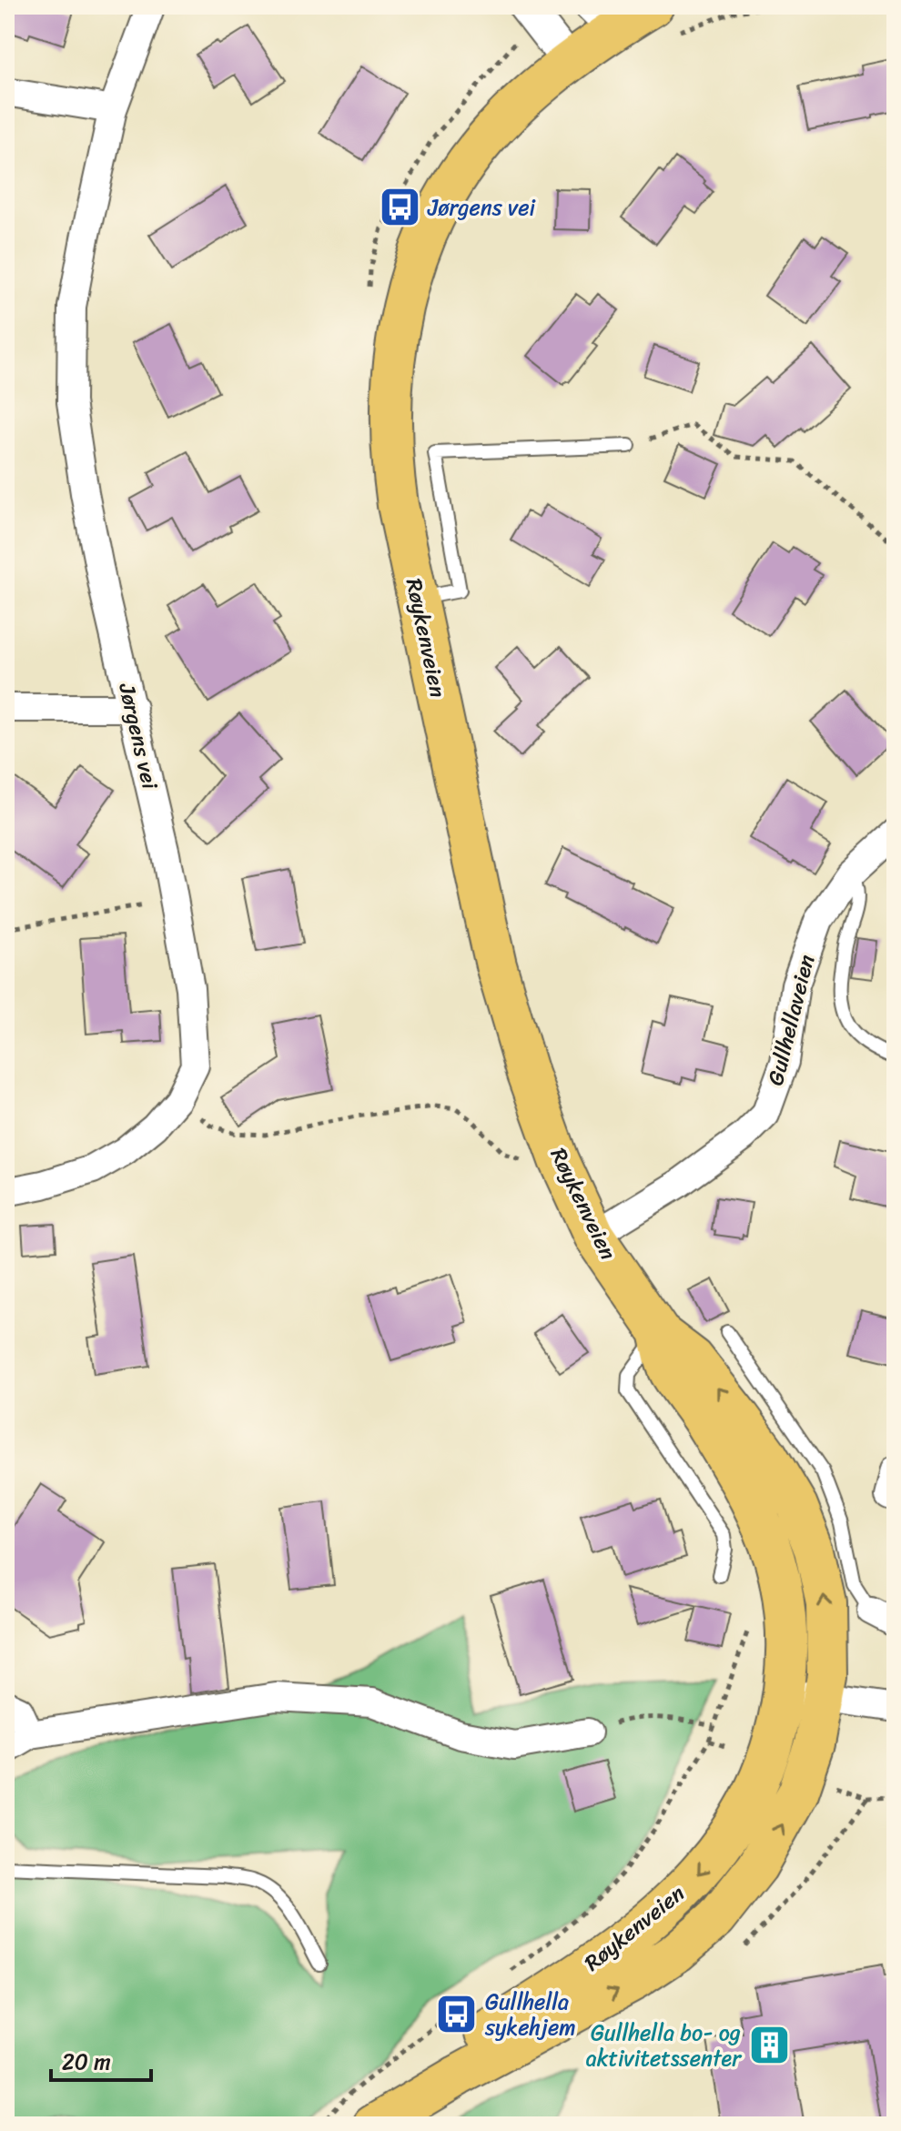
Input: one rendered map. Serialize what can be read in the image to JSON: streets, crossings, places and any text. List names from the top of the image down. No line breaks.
{"streets":{"main road":["Røykenveien"],"street":["Jørgens vei","Gullhellaveien"]},"crossings":[["Røykenveien","Gullhellaveien"]],"places":{"bus stop":["Jørgens vei","Gullhella sykehjem"],"building":["Gullhella bo- og aktivitetssenter"]},"scale_bar":"20 m"}
